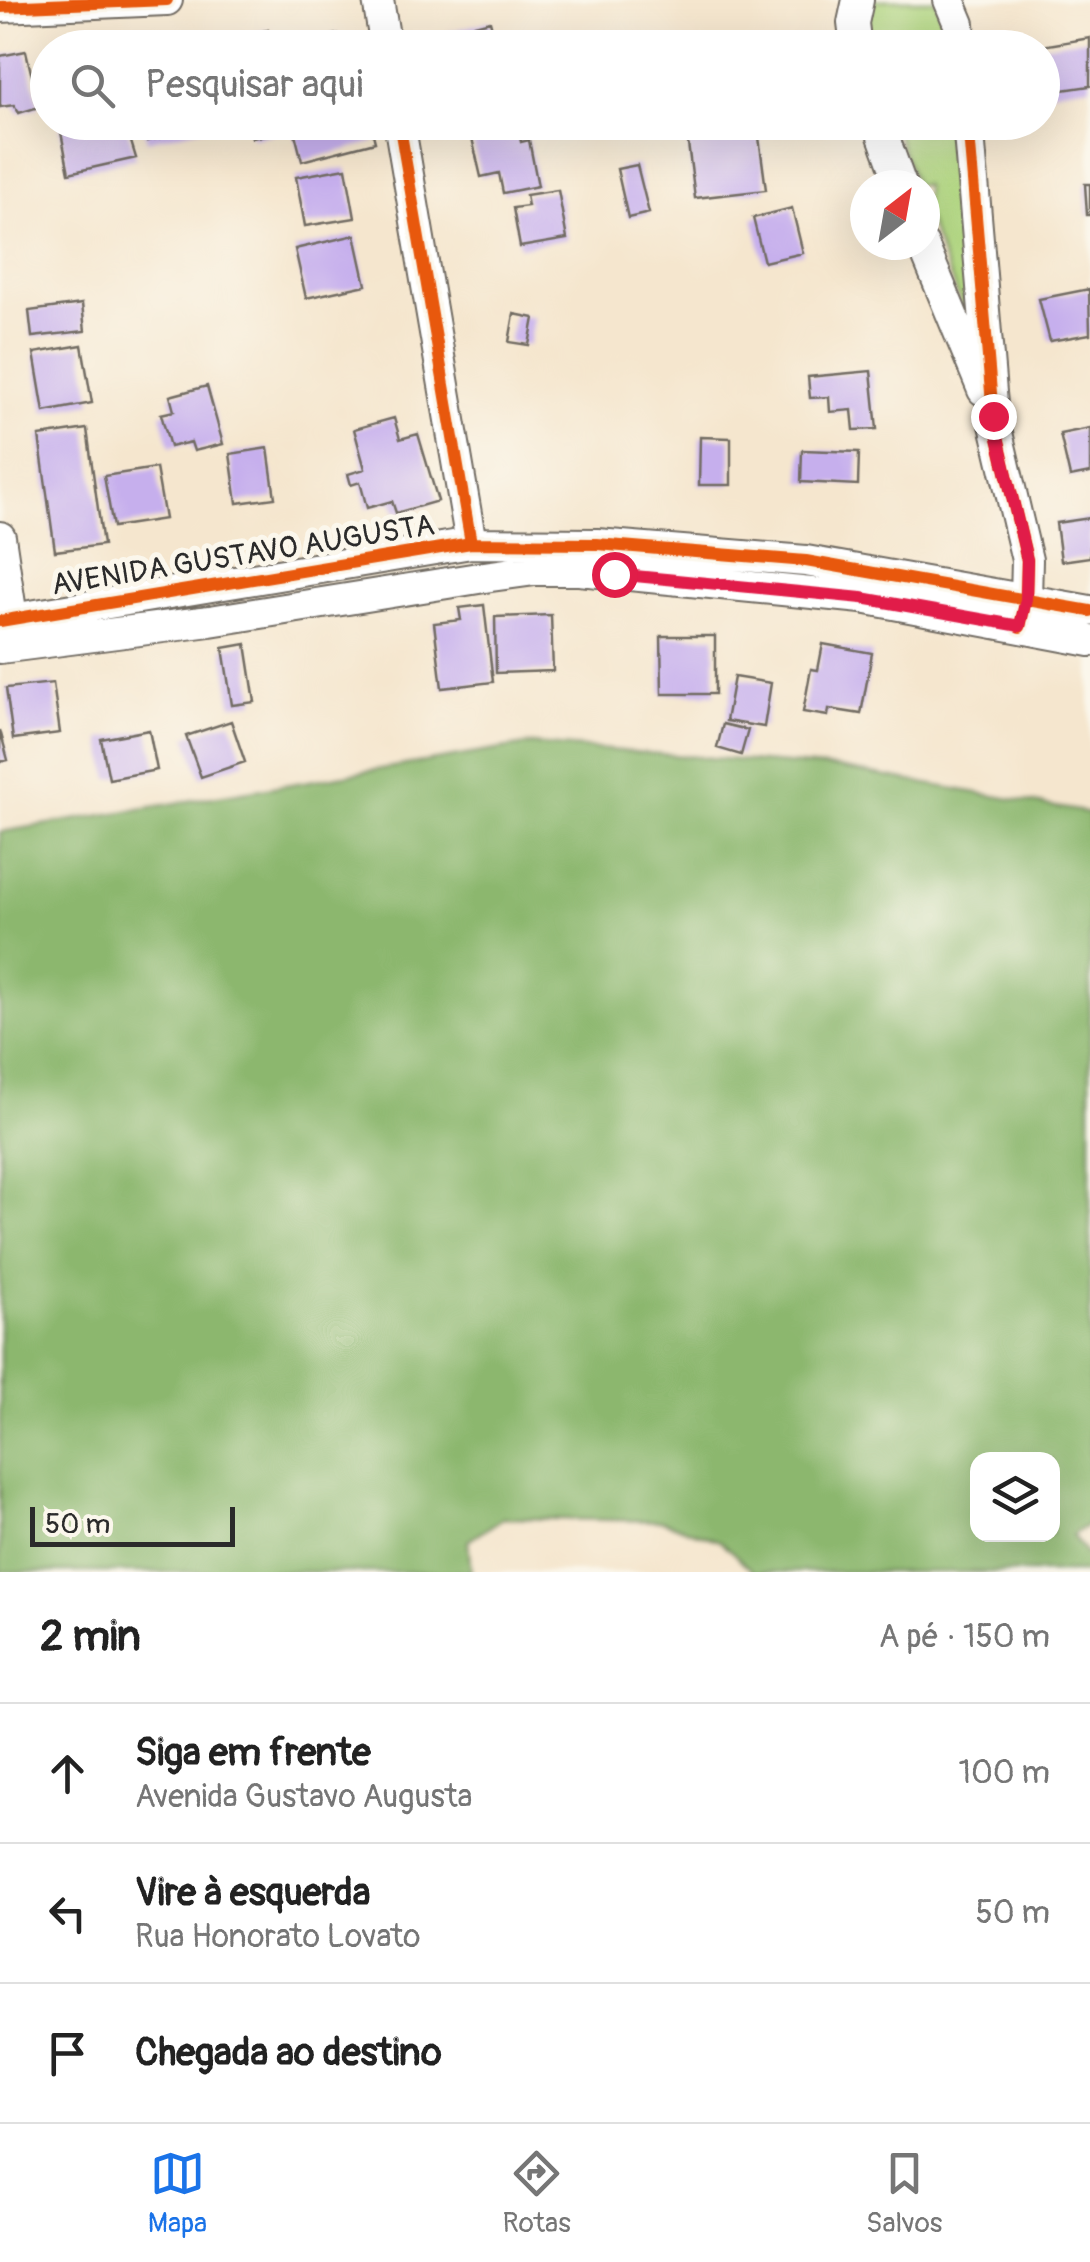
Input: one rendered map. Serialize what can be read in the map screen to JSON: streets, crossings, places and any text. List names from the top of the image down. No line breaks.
{"streets":{"street":["AVENIDA GUSTAVO AUGUSTA"]},"scale_bar":"50 m","north":"top right","page":{"search":"Pesquisar aqui","scale":"50 m","heading":["2 min","A pé · 150 m"],"list":[["Siga em frente","Avenida Gustavo Augusta","100 m"],["Vire à esquerda","Rua Honorato Lovato","50 m"],"Chegada ao destino"],"nav":["Mapa","Rotas","Salvos"]}}
